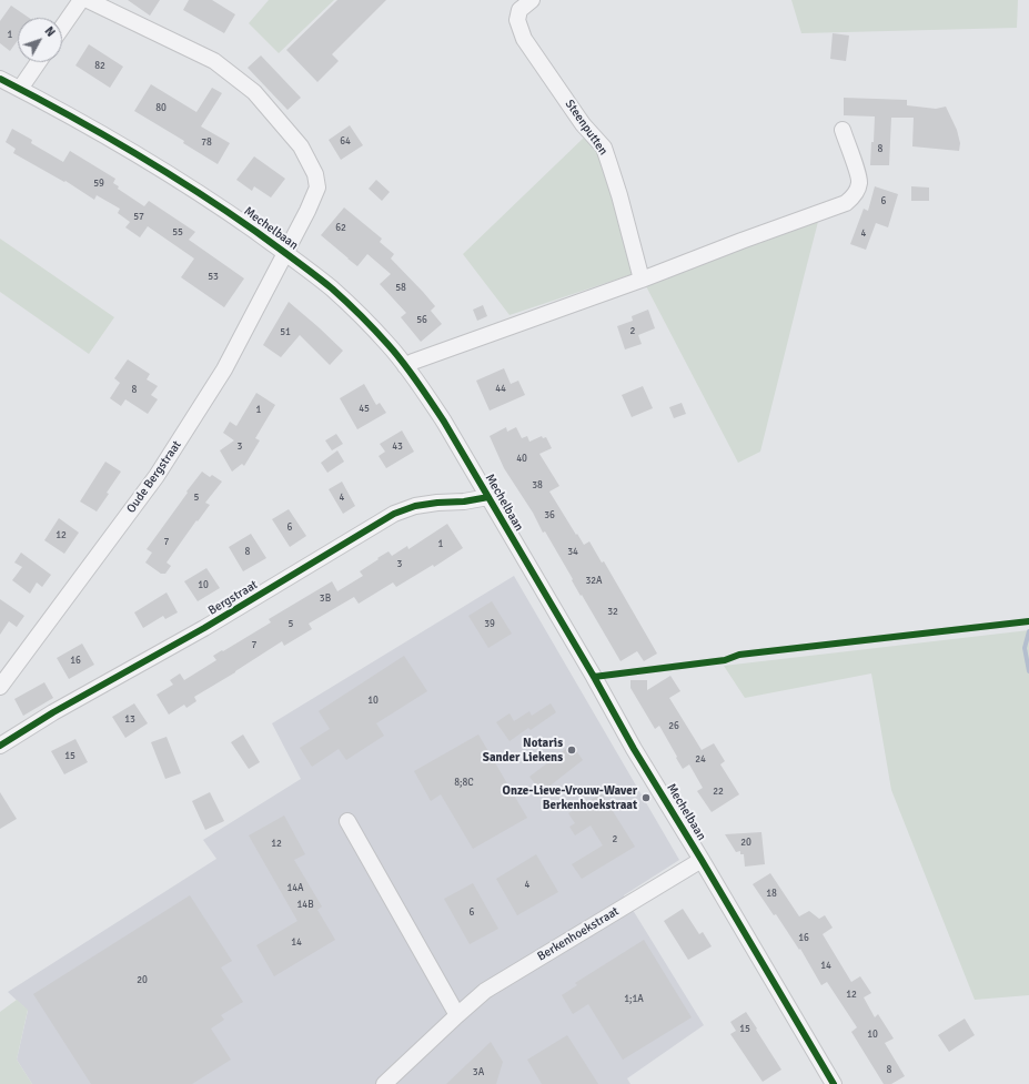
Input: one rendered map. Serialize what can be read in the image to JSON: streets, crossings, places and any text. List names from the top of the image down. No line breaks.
{"streets":{"street":["Steenputten","Mechelbaan","Oude Bergstraat","Bergstraat","Berkenhoekstraat"]},"crossings":[["Mechelbaan","Oude Bergstraat"],["Mechelbaan","Bergstraat"],["Mechelbaan","Berkenhoekstraat"]],"places":["Notaris Sander Liekens","Onze-Lieve-Vrouw-Waver Berkenhoekstraat"],"house_numbers":["1","82","80","64","78","8","59","6","57","62","55","4","53","58","56","2","51","44","8","45","1","3","43","40","38","5","4","36","6","12","7","1","8","34","3","32A","10","3B","32","5","39","7","16","10","13","26","15","24","8;8C","22","2","20","12","4","14A","18","14B","6","16","14","14","20","12","1;1A","15","10","8","3A"],"north":"top right"}
